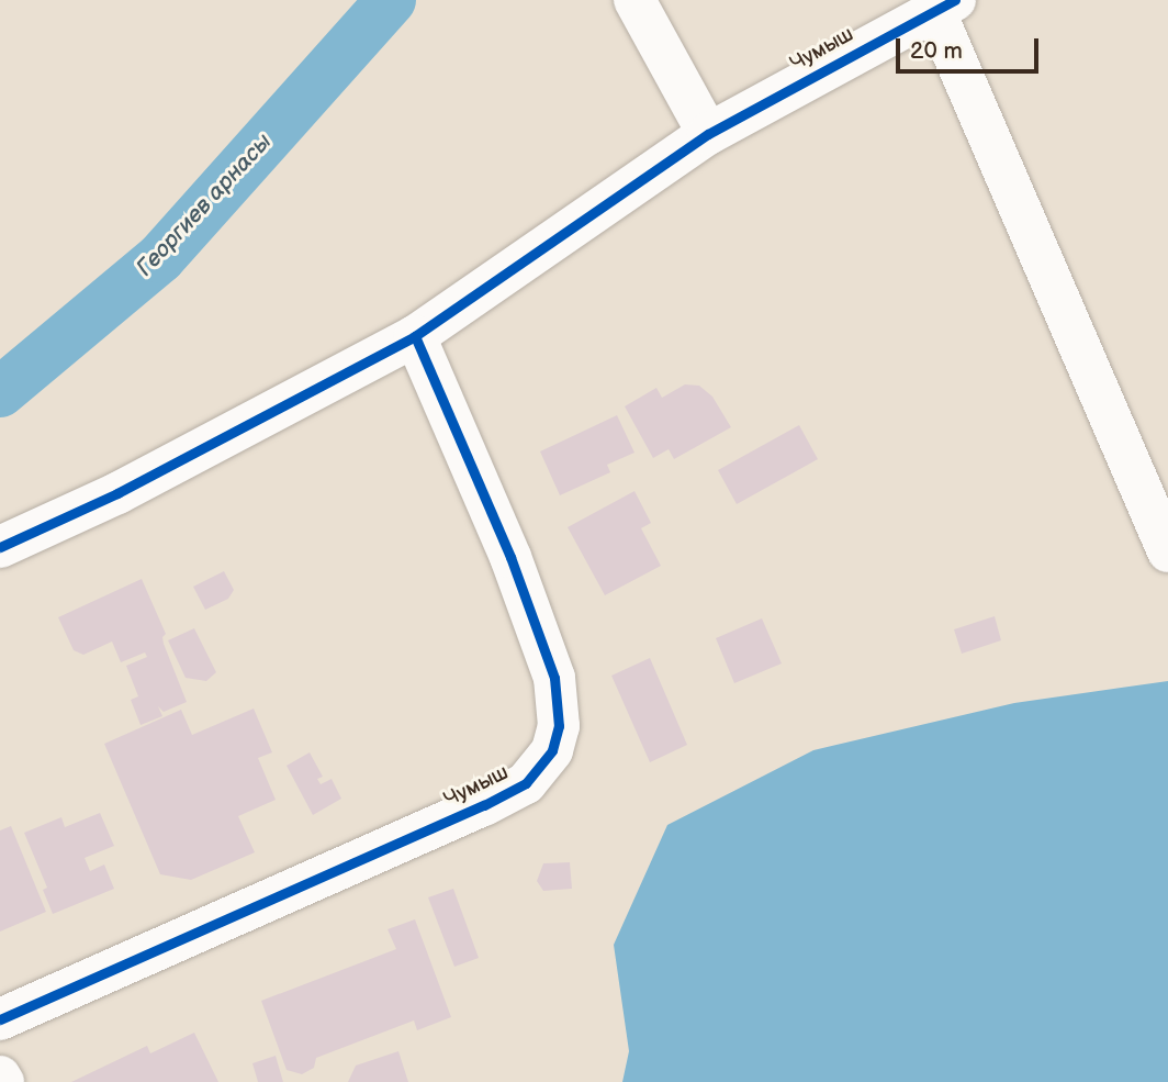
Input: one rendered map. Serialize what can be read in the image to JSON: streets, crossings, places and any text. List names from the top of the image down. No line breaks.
{"streets":{"street":["Чумыш"]},"water":["Георгиев арнасы"],"scale_bar":"20 m"}
